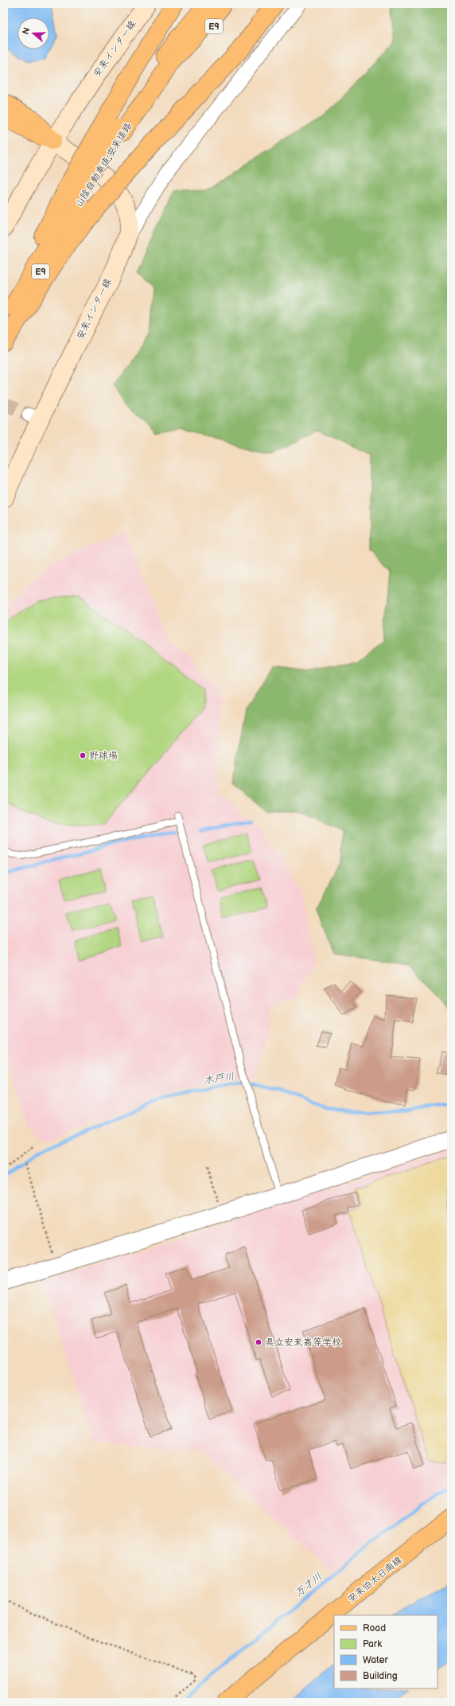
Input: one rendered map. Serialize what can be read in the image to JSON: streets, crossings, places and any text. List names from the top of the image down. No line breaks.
{"streets":{"main road":["E9","安来インター線","山陰自動車道;安来道路","安来伯太日南線"]},"crossings":[["E9","山陰自動車道;安来道路"]],"water":["木戸川","万才川"],"places":["野球場","県立安来高等学校"],"legend":["Road","Park","Water","Building"],"north":"left"}
